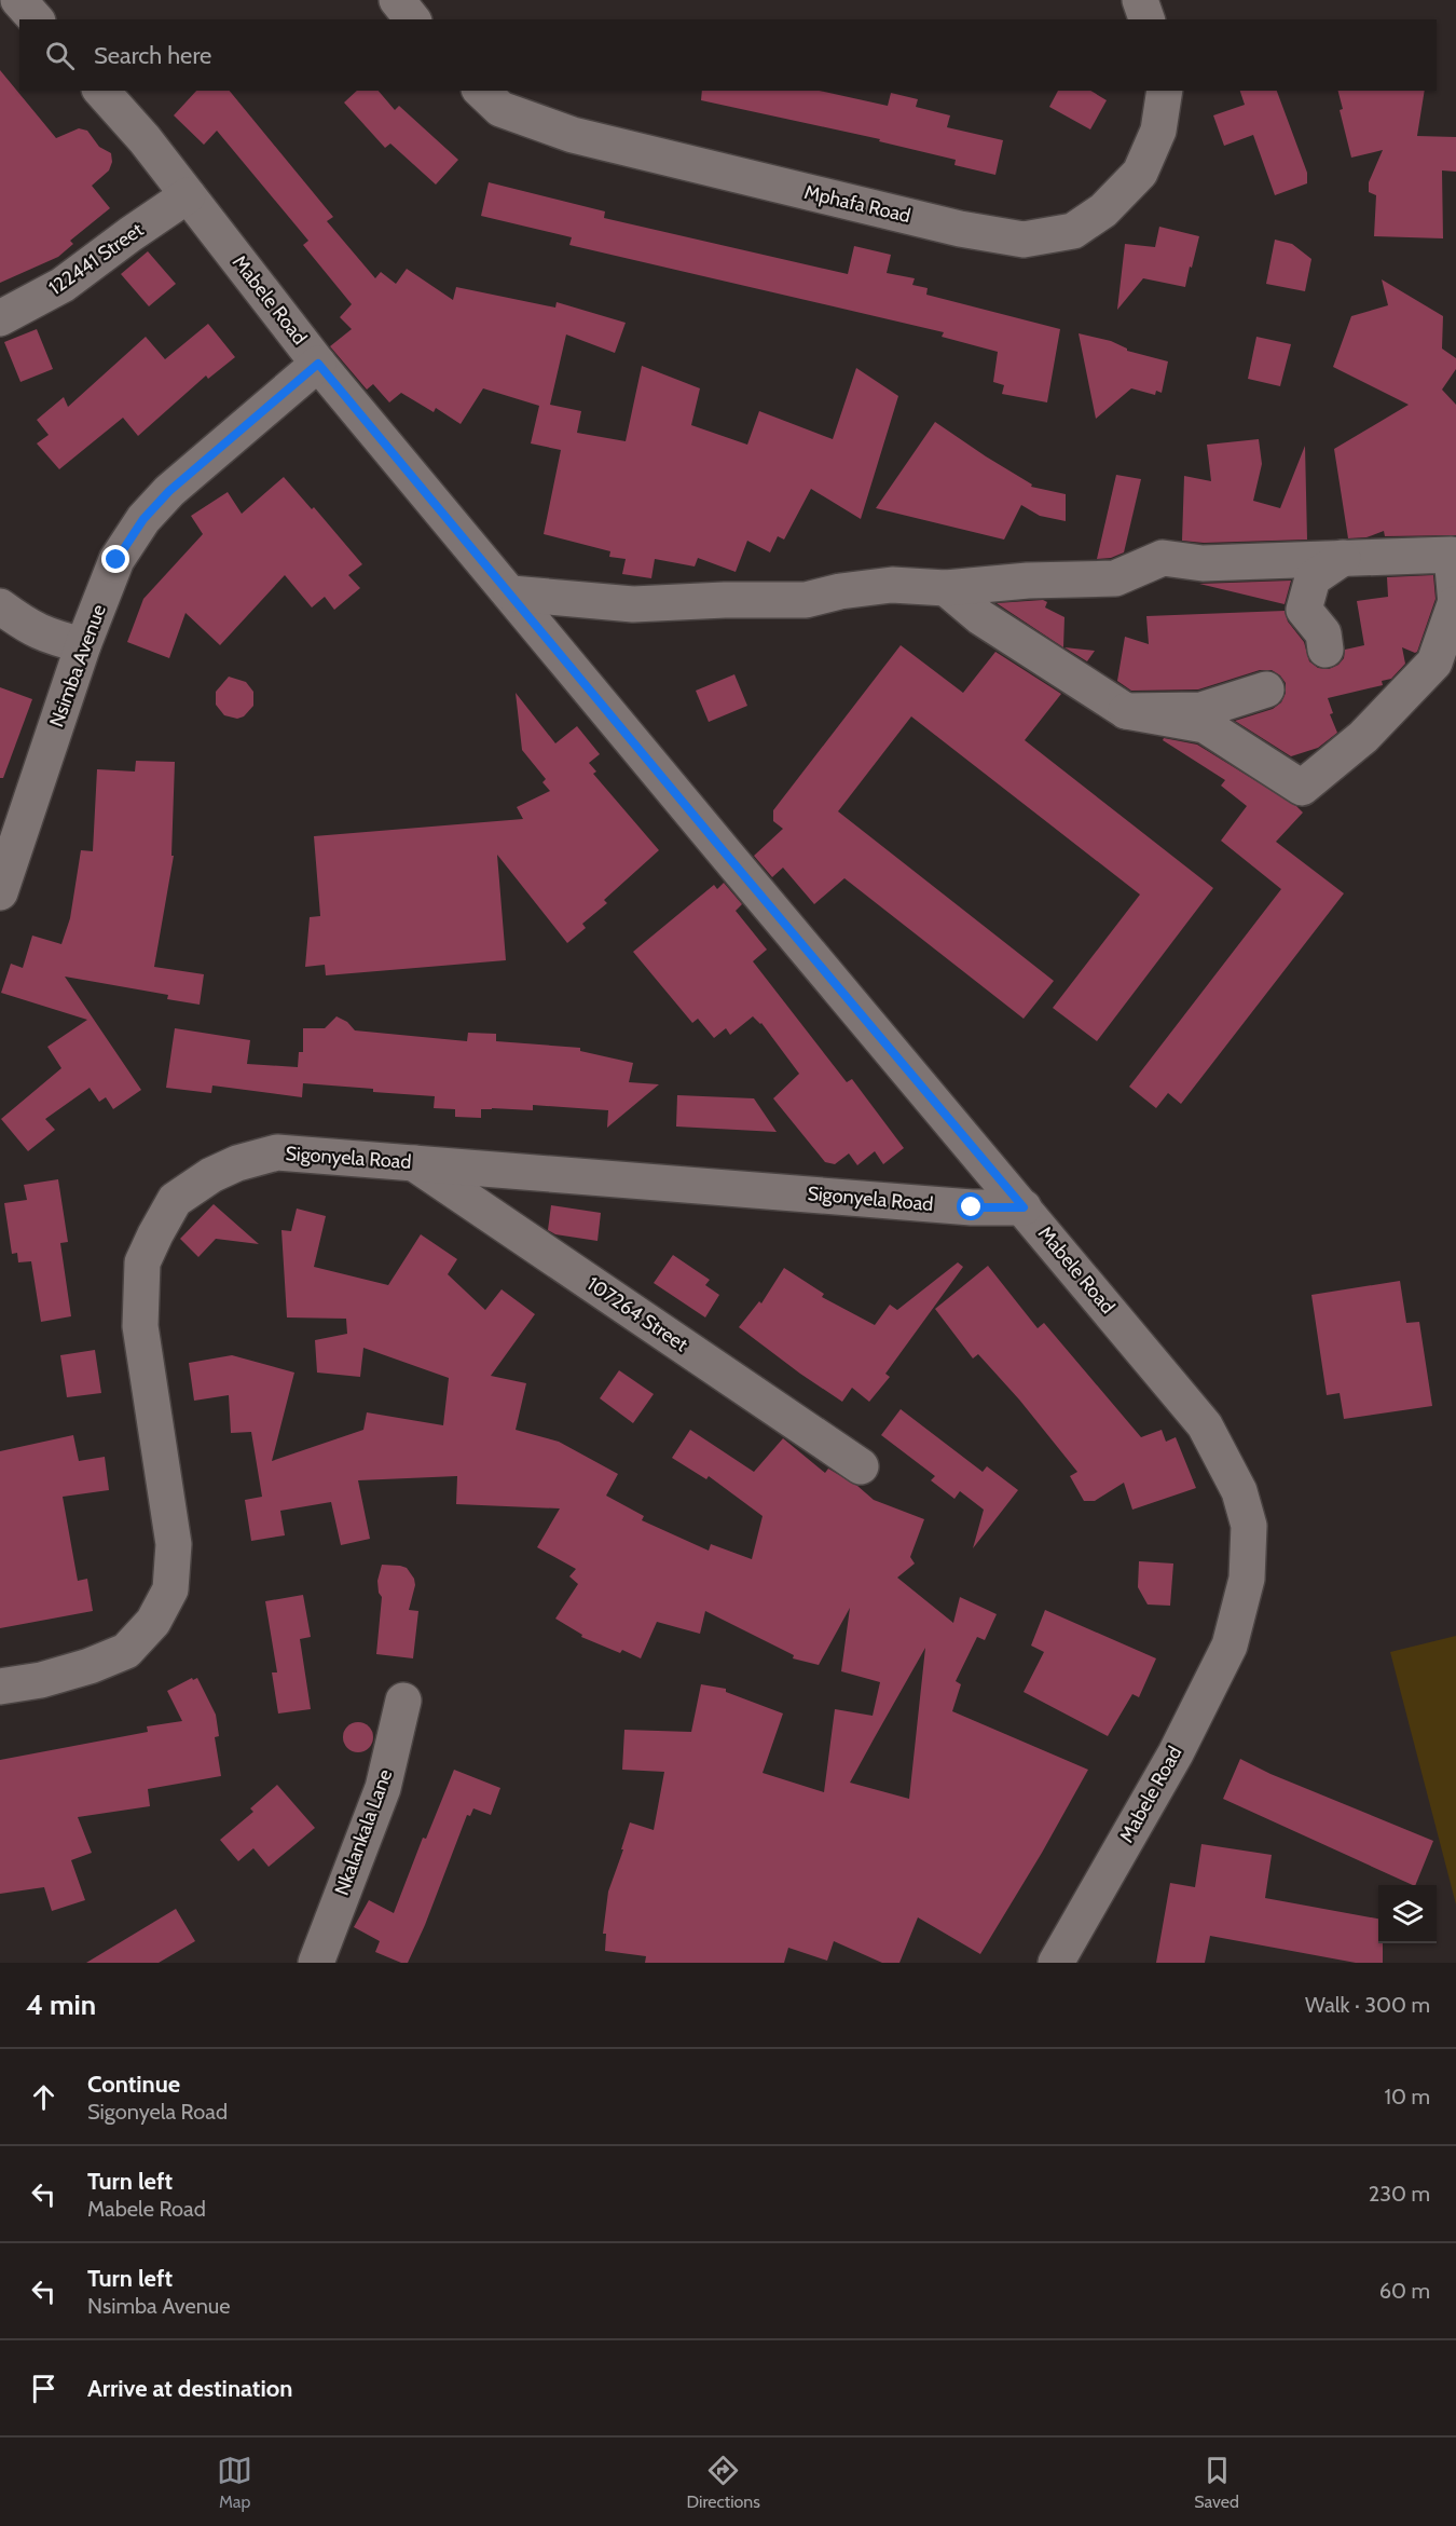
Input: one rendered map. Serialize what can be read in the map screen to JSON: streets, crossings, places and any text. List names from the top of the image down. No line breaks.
{"streets":{"street":["Mphafa Road","122441 Street","Mabele Road","Nsimba Avenue","Sigonyela Road","107264 Street","Nkalankala Lane"]},"crossings":[["122441 Street","Mabele Road"],["Mabele Road","Nsimba Avenue"],["Mabele Road","Sigonyela Road"],["Sigonyela Road","107264 Street"]],"page":{"search":"Search here","heading":["4 min","Walk · 300 m"],"list":[["Continue","Sigonyela Road","10 m"],["Turn left","Mabele Road","230 m"],["Turn left","Nsimba Avenue","60 m"],"Arrive at destination"],"nav":["Map","Directions","Saved"]}}
